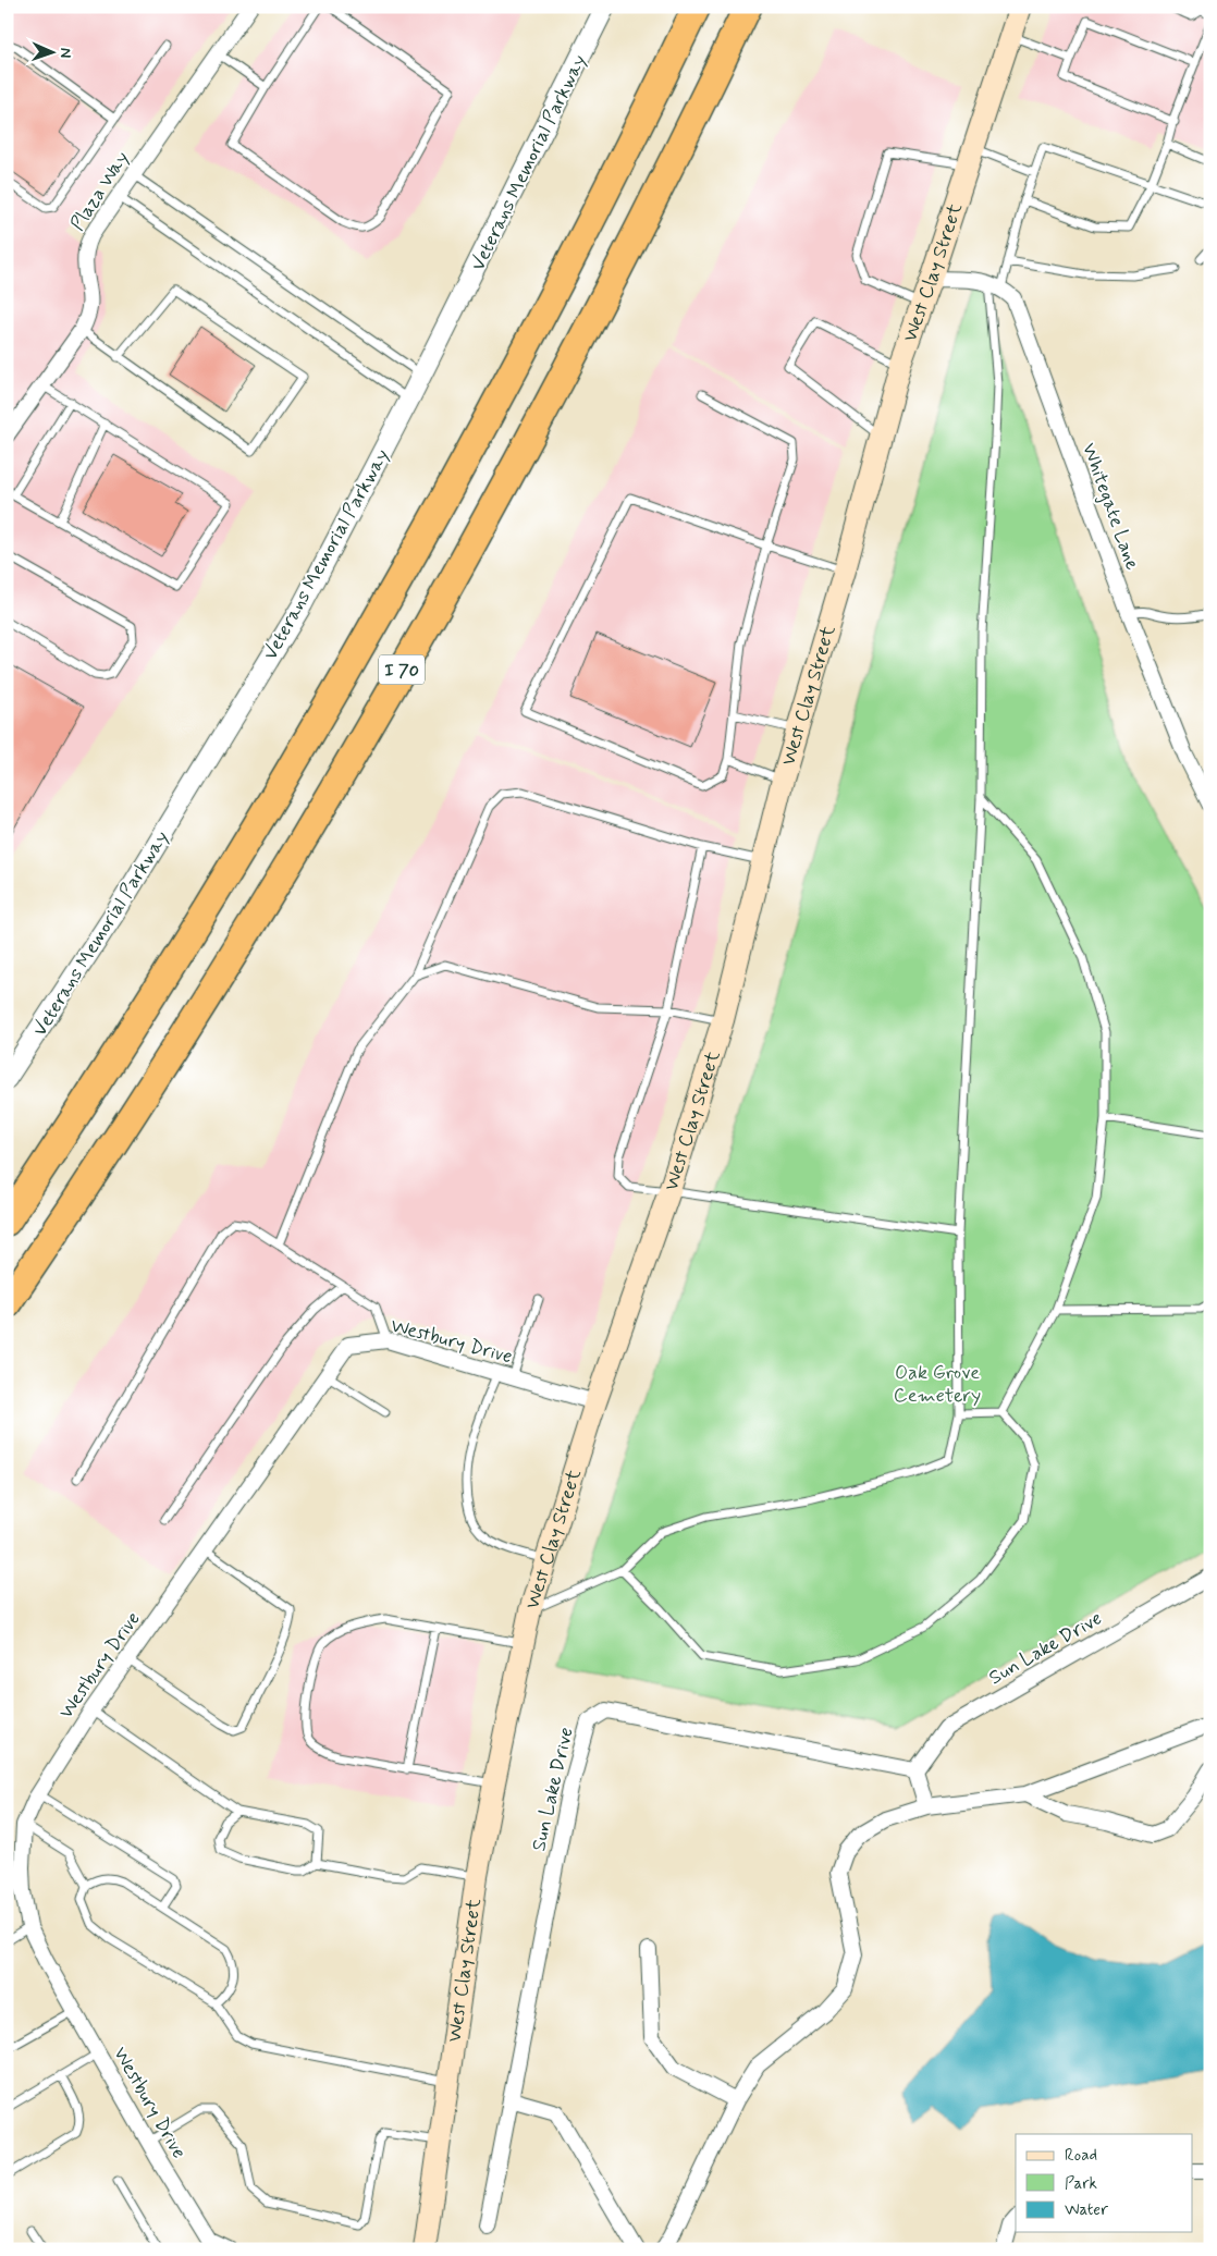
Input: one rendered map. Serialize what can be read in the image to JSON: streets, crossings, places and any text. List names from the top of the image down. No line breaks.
{"streets":{"highway":["I 70"],"main road":["West Clay Street"],"street":["Veterans Memorial Parkway","Plaza Way","Whitegate Lane","Westbury Drive","Sun Lake Drive"]},"crossings":[["West Clay Street","Westbury Drive"]],"parks":["Oak Grove Cemetery"],"legend":["Road","Park","Water"],"north":"right"}
